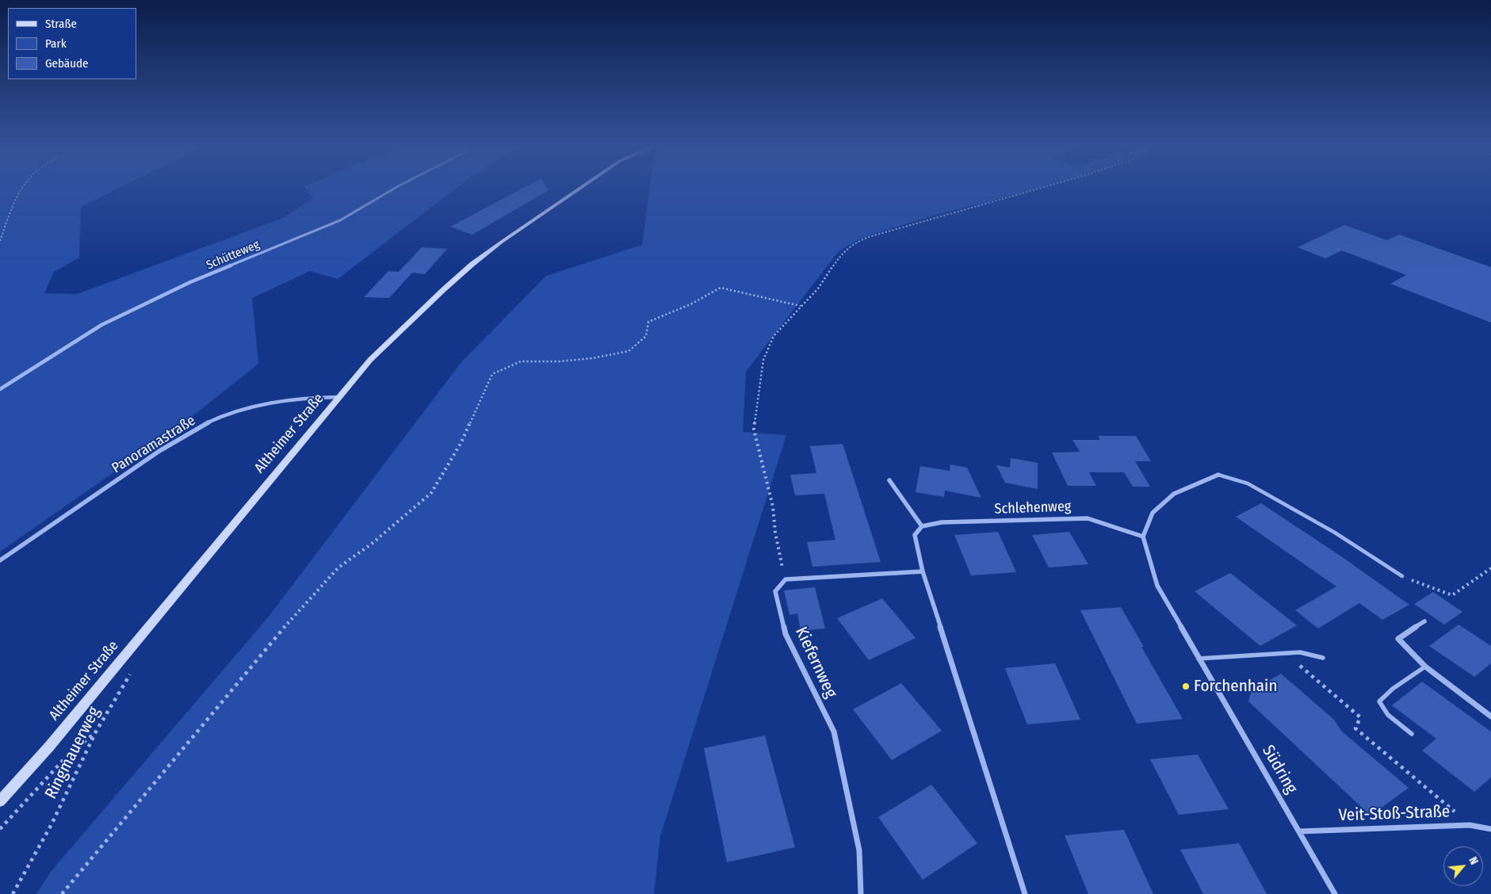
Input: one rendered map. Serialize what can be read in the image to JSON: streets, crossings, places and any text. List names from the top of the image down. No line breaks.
{"streets":{"street":["Schütteweg","Altheimer Straße","Panoramastraße","Schlehenweg","Kiefernweg","Südring","Veit-Stoß-Straße"],"path":["Ringmauerweg"]},"crossings":[["Altheimer Straße","Panoramastraße"],["Schlehenweg","Südring"],["Südring","Veit-Stoß-Straße"]],"places":["Forchenhain"],"legend":["Straße","Park","Gebäude"],"north":"top right"}
